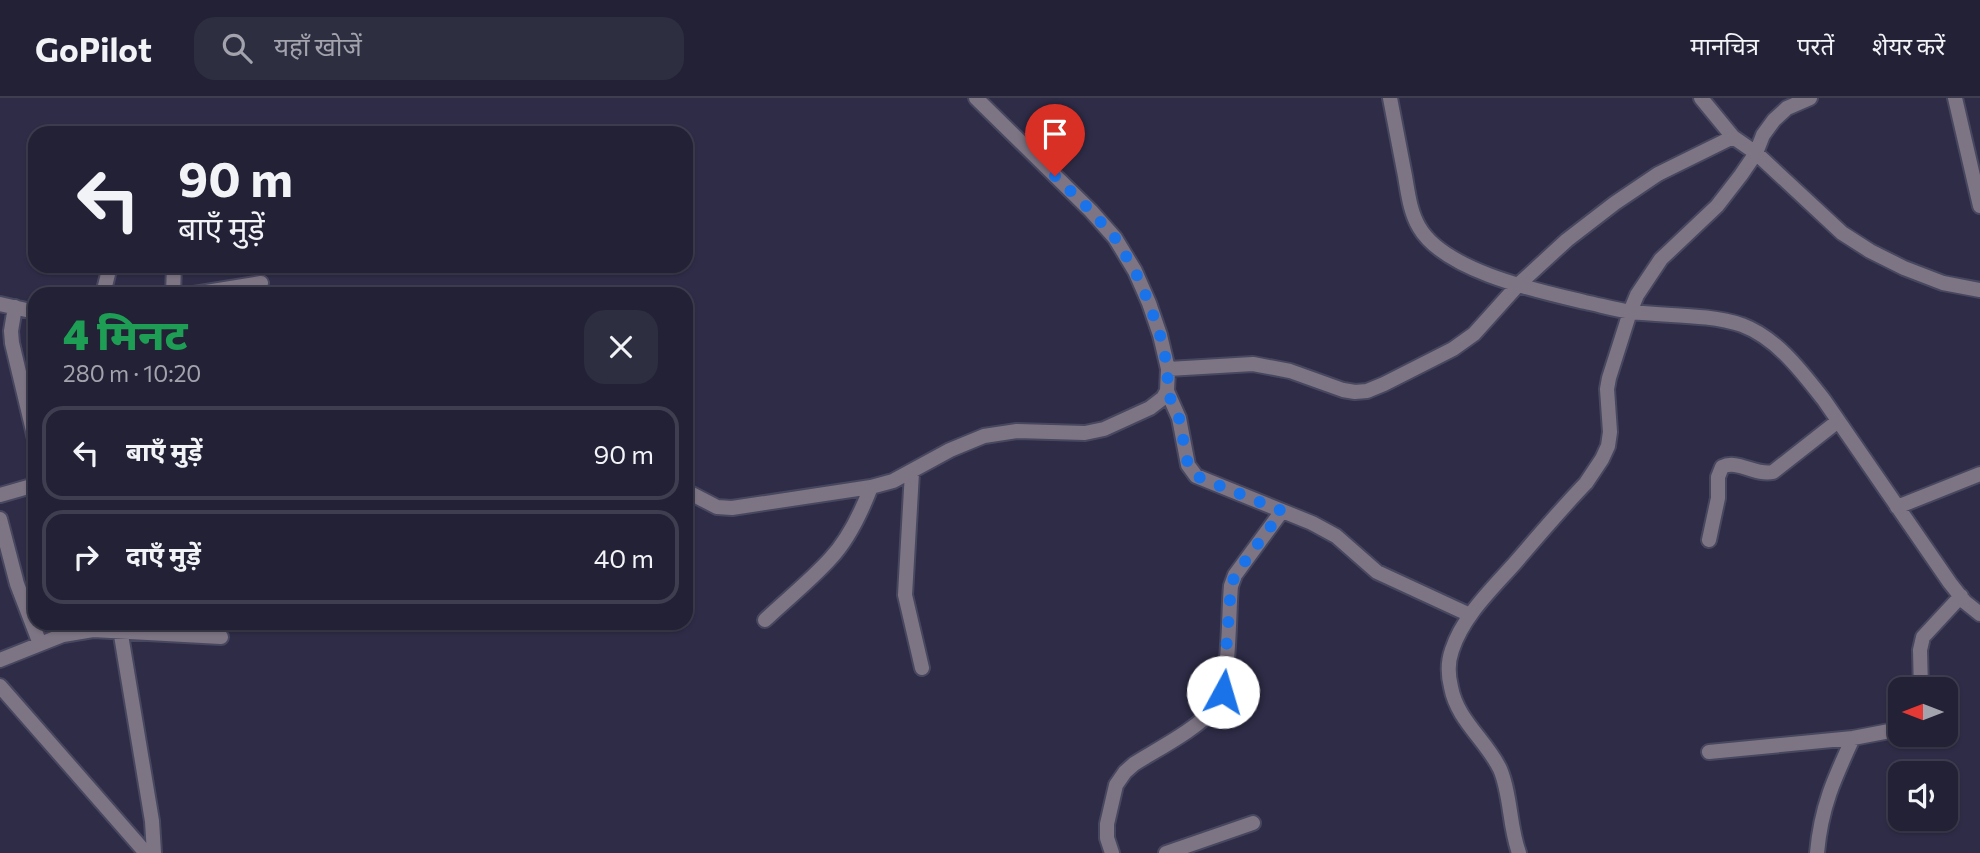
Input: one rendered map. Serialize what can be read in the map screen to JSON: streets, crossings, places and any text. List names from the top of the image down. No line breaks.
{"north":"left","page":{"header":"GoPilot","search":"यहाँ खोजें","nav":["मानचित्र","परतें","शेयर करें"],"turn":["90 m","बाएँ मुड़ें"],"heading":["4 मिनट","280 m · 10:20"],"list":[{"name":"बाएँ मुड़ें","value":"90 m"},{"name":"दाएँ मुड़ें","value":"40 m"}]}}
